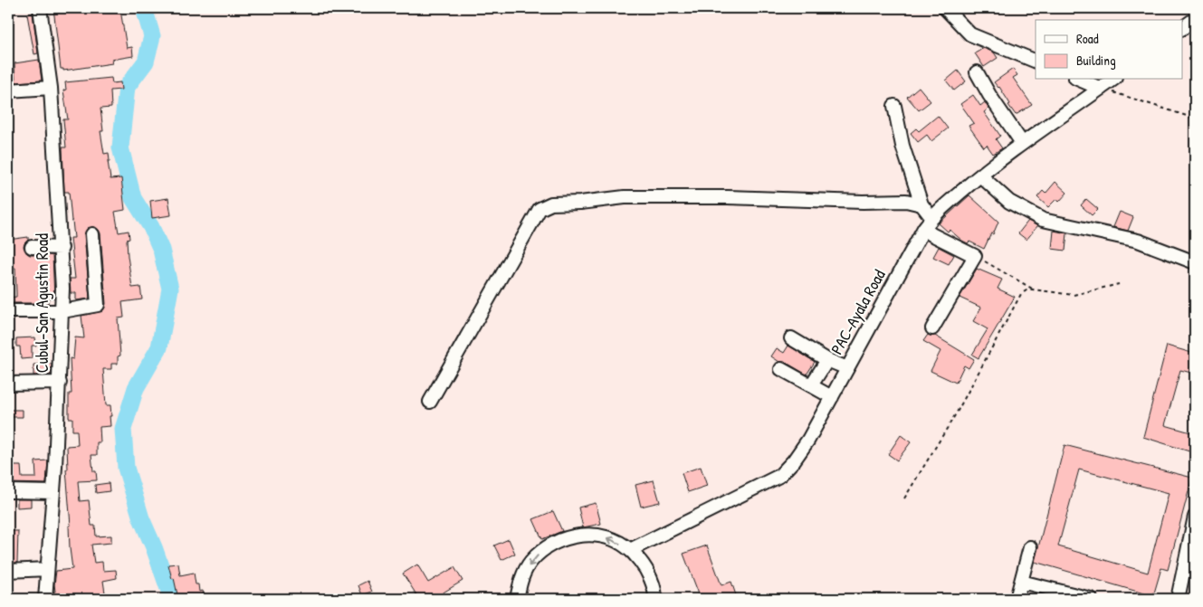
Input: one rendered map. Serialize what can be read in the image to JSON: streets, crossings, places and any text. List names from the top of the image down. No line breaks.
{"streets":{"street":["Cubul-San Agustin Road","PAC-Ayala Road"]},"legend":["Road","Building"]}
